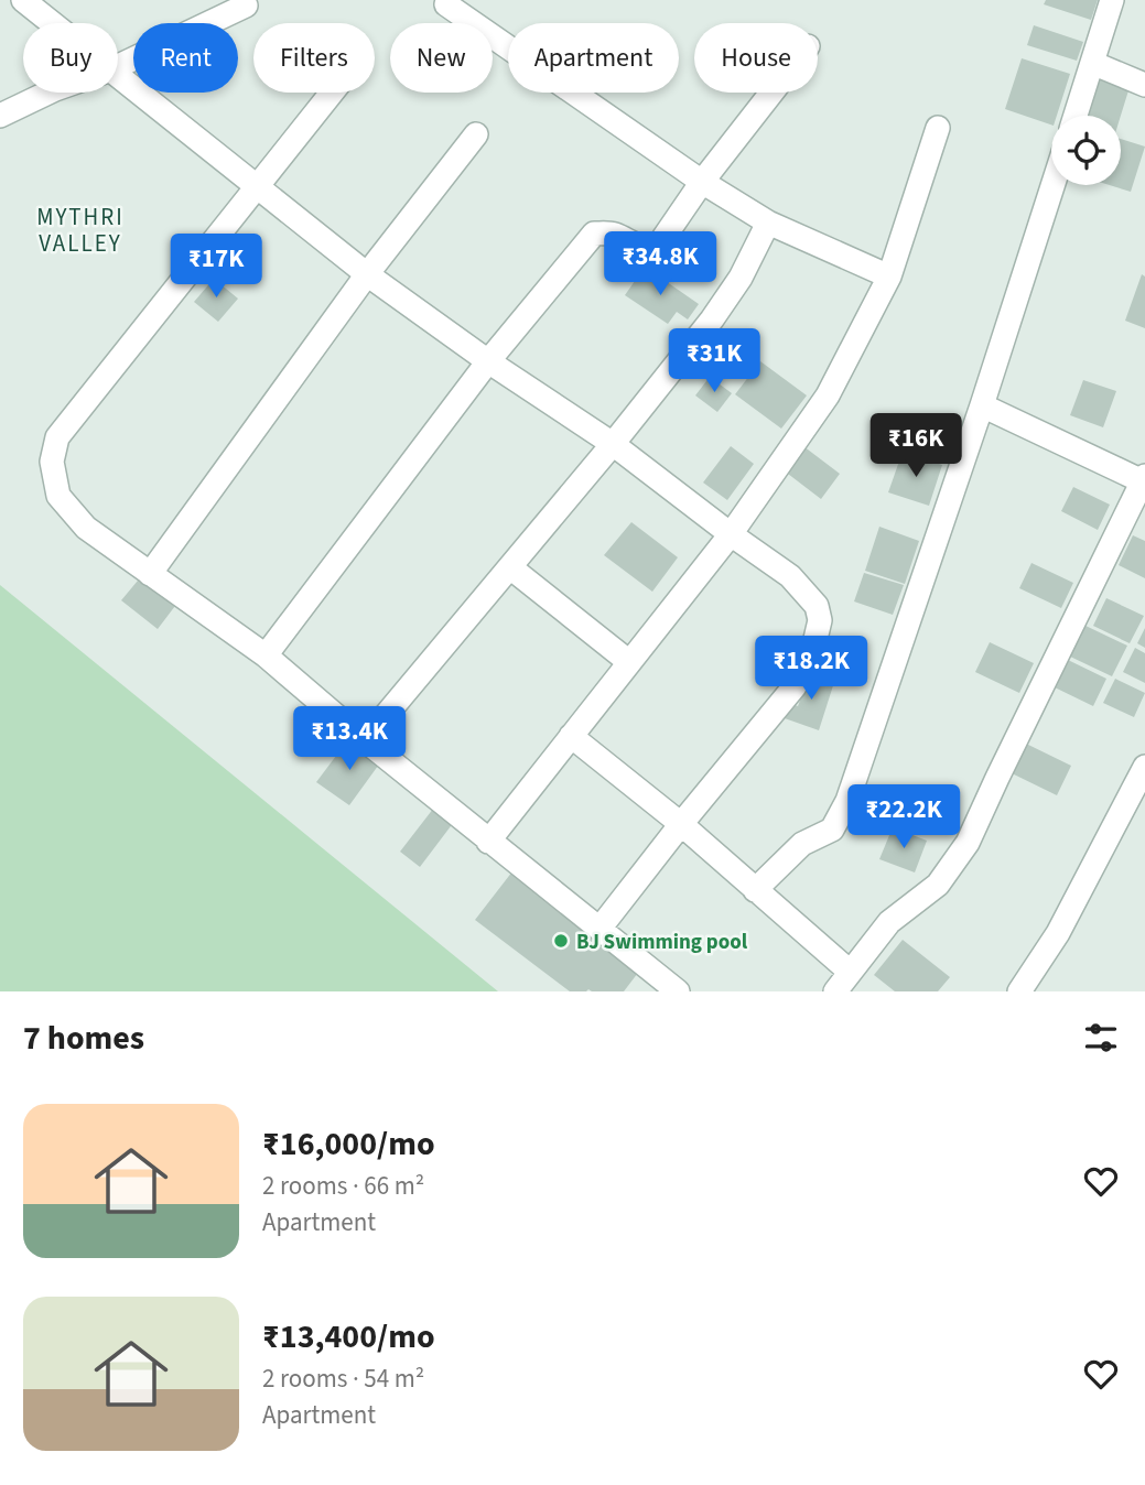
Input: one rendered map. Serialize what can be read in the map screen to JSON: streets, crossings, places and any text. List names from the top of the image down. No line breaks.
{"districts":["MYTHRI VALLEY"],"places":["BJ Swimming pool"],"page":{"chip":["Buy","Rent","Filters","New","Apartment","House"],"price":["₹34.8K","₹17K","₹31K","₹16K","₹18.2K","₹13.4K","₹22.2K"],"heading":"7 homes","list":[{"name":"₹16,000/mo","note":"2 rooms · 66 m² · Apartment"},{"name":"₹13,400/mo","note":"2 rooms · 54 m² · Apartment"}]}}
